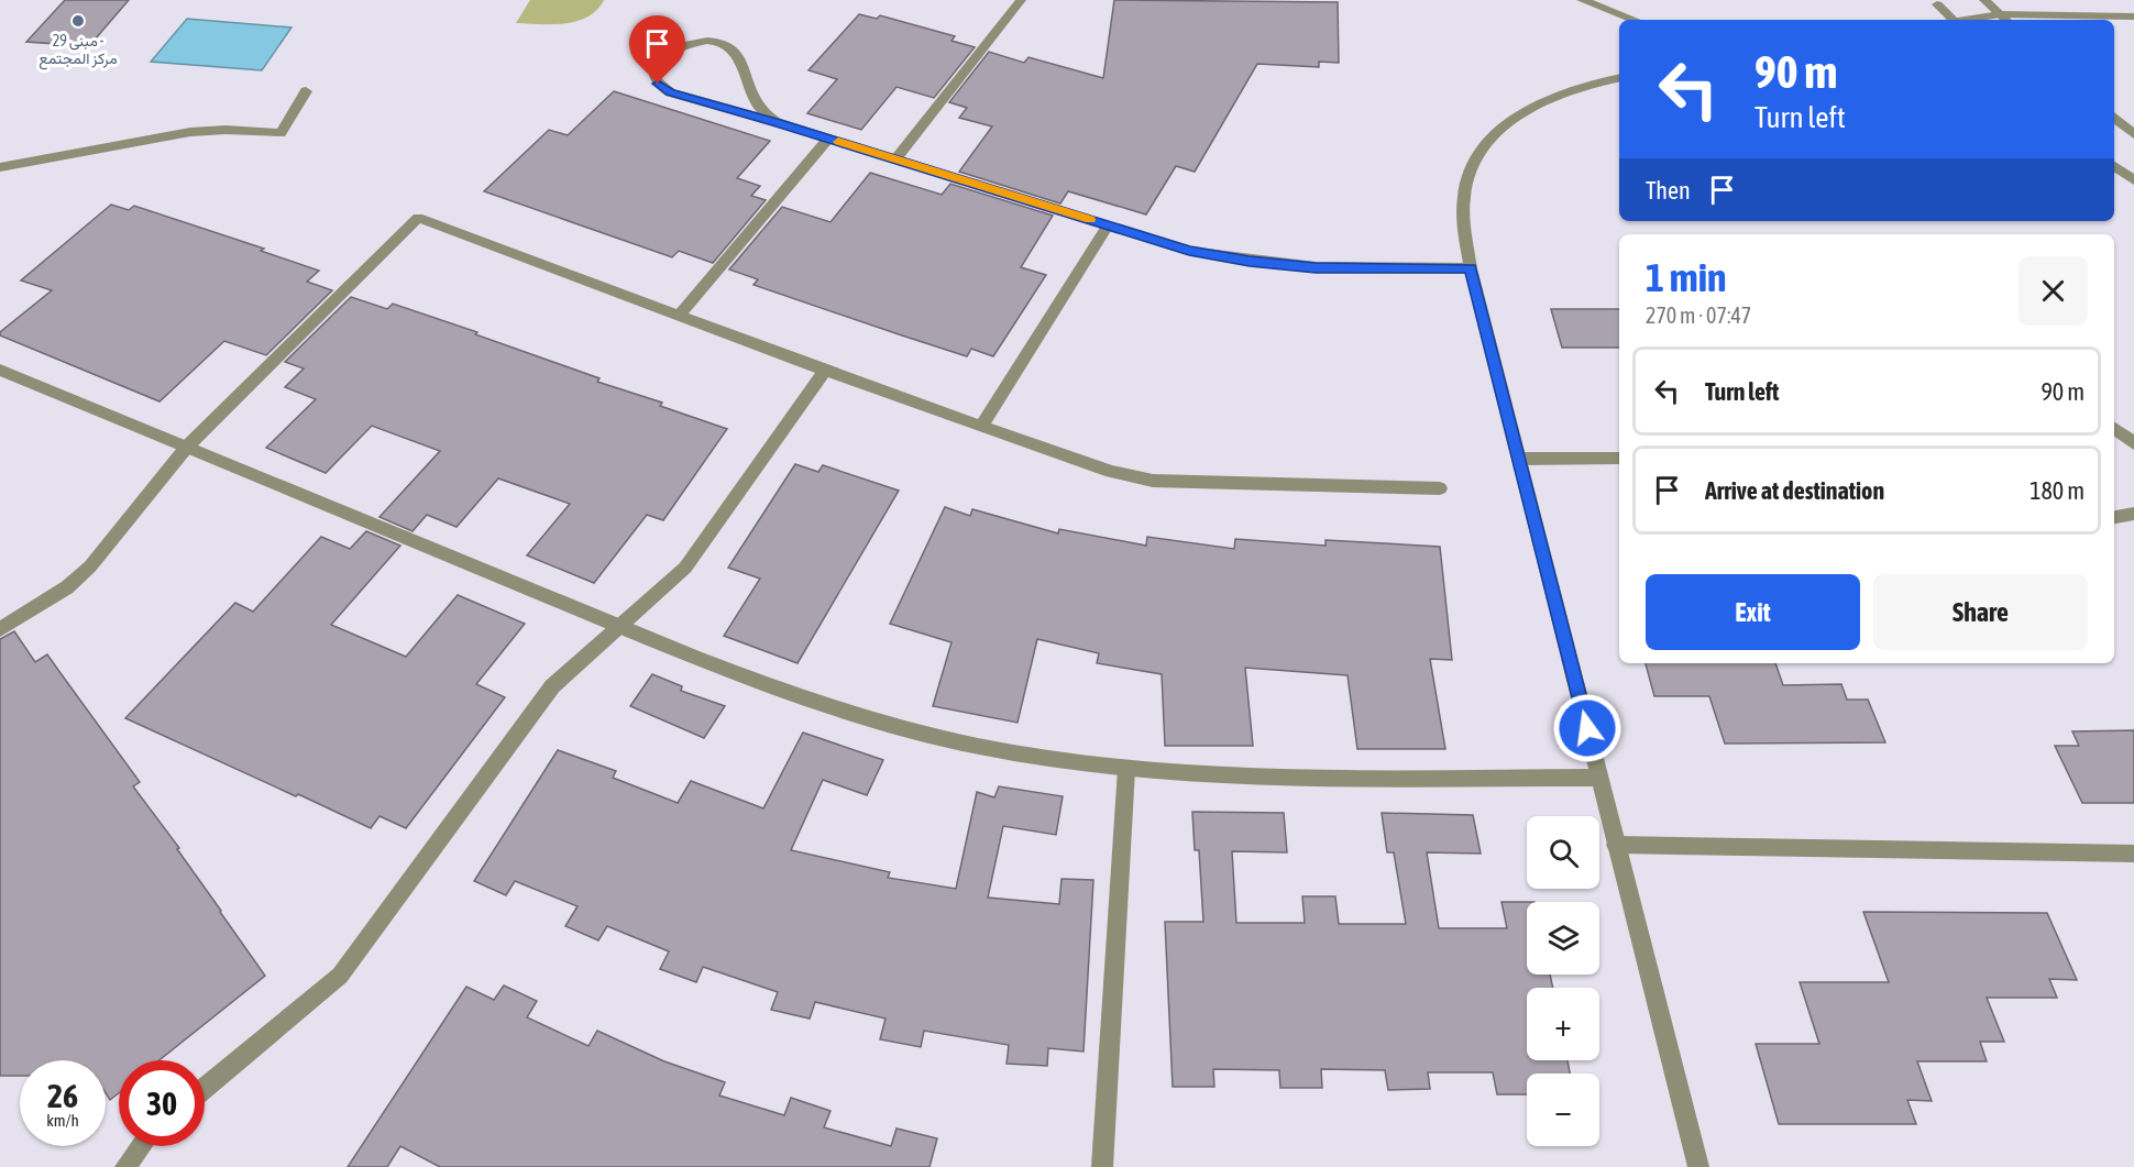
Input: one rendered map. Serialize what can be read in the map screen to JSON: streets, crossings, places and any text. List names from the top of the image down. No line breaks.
{"places":["مبنى 29 - مركز المجتمع"],"page":{"turn":["90 m","Turn left"],"then":"Then","heading":["1 min","270 m · 07:47"],"list":[{"name":"Turn left","value":"90 m"},{"name":"Arrive at destination","value":"180 m"}],"buttons":["Exit","Share"],"map_buttons":["+","−"],"speed":"26 km/h","limit":"30"}}
